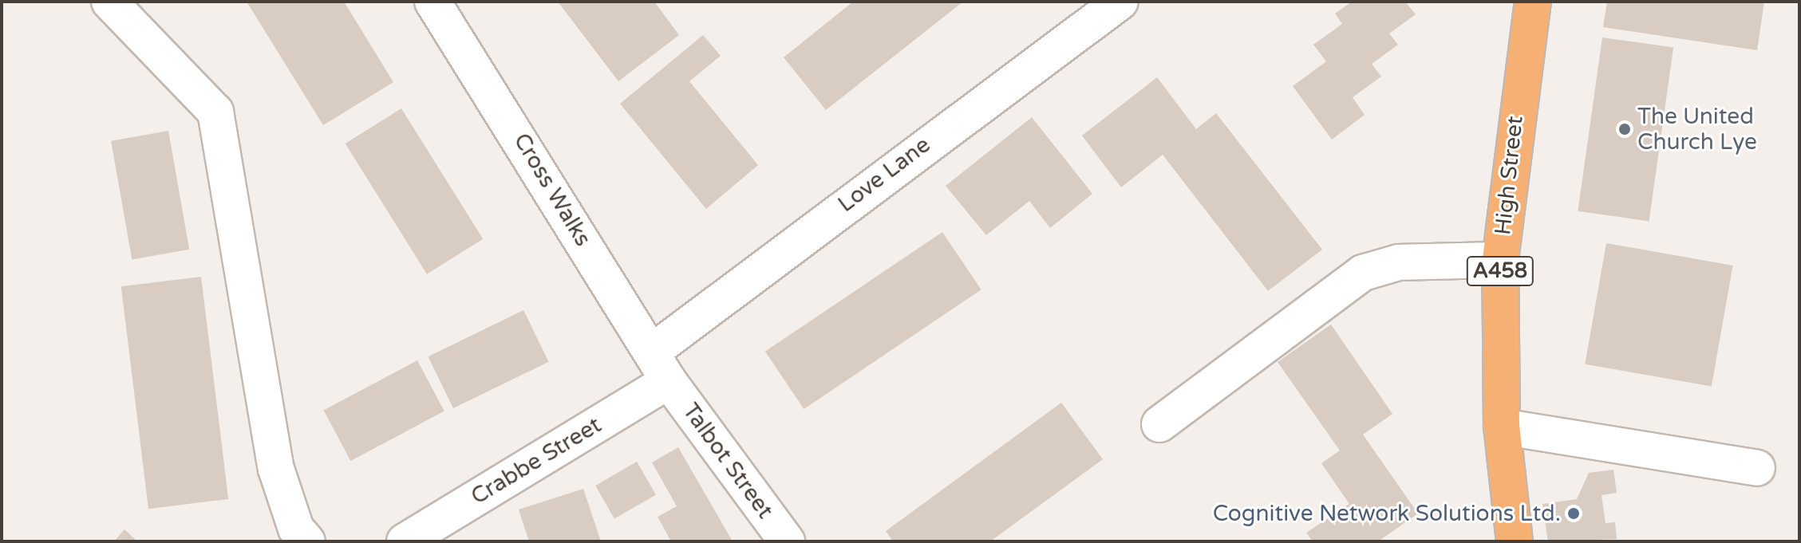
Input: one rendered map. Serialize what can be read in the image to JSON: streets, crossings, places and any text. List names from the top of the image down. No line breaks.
{"streets":{"highway":["High Street","A458"],"street":["Love Lane","Cross Walks","Crabbe Street","Talbot Street"]},"crossings":[["Love Lane","Cross Walks"],["Love Lane","Crabbe Street"],["Love Lane","Talbot Street"],["Cross Walks","Crabbe Street"],["Cross Walks","Talbot Street"],["Crabbe Street","Talbot Street"]],"places":["The United Church Lye","Cognitive Network Solutions Ltd."]}
